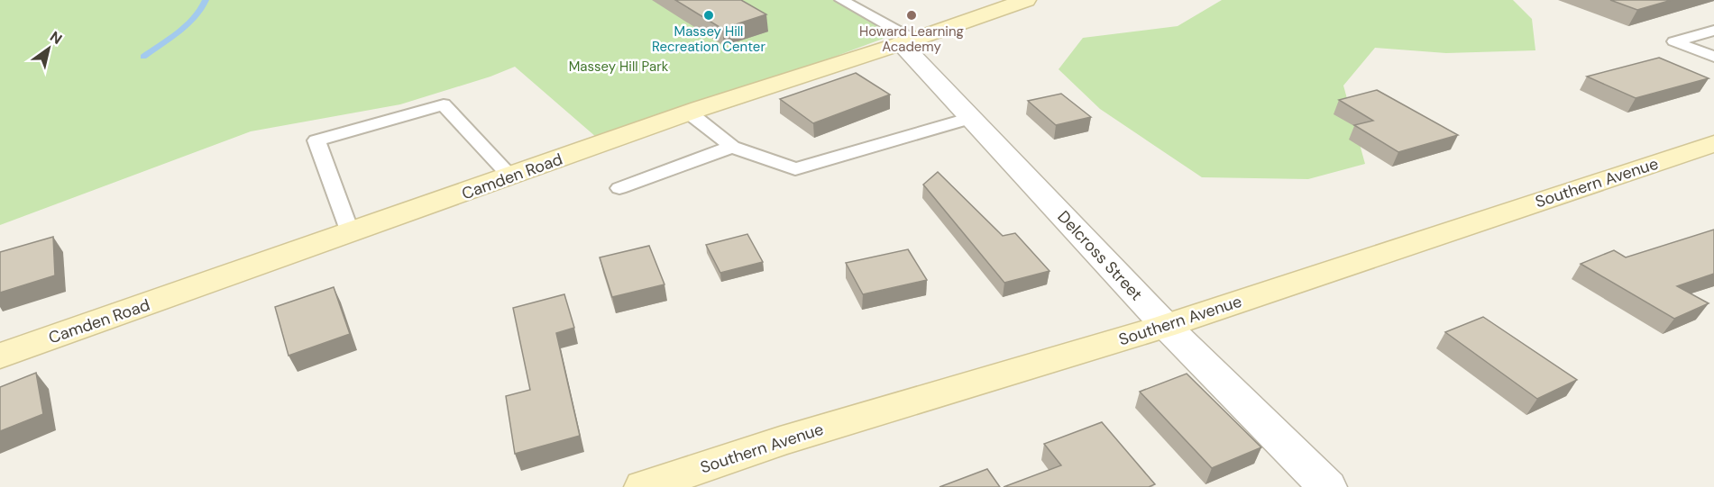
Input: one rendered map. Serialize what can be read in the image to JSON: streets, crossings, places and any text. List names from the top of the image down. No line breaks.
{"streets":{"street":["Camden Road","Southern Avenue","Delcross Street"]},"crossings":[["Camden Road","Delcross Street"],["Southern Avenue","Delcross Street"]],"parks":["Massey Hill Park"],"places":["Massey Hill Recreation Center","Howard Learning Academy"],"north":"top right"}
